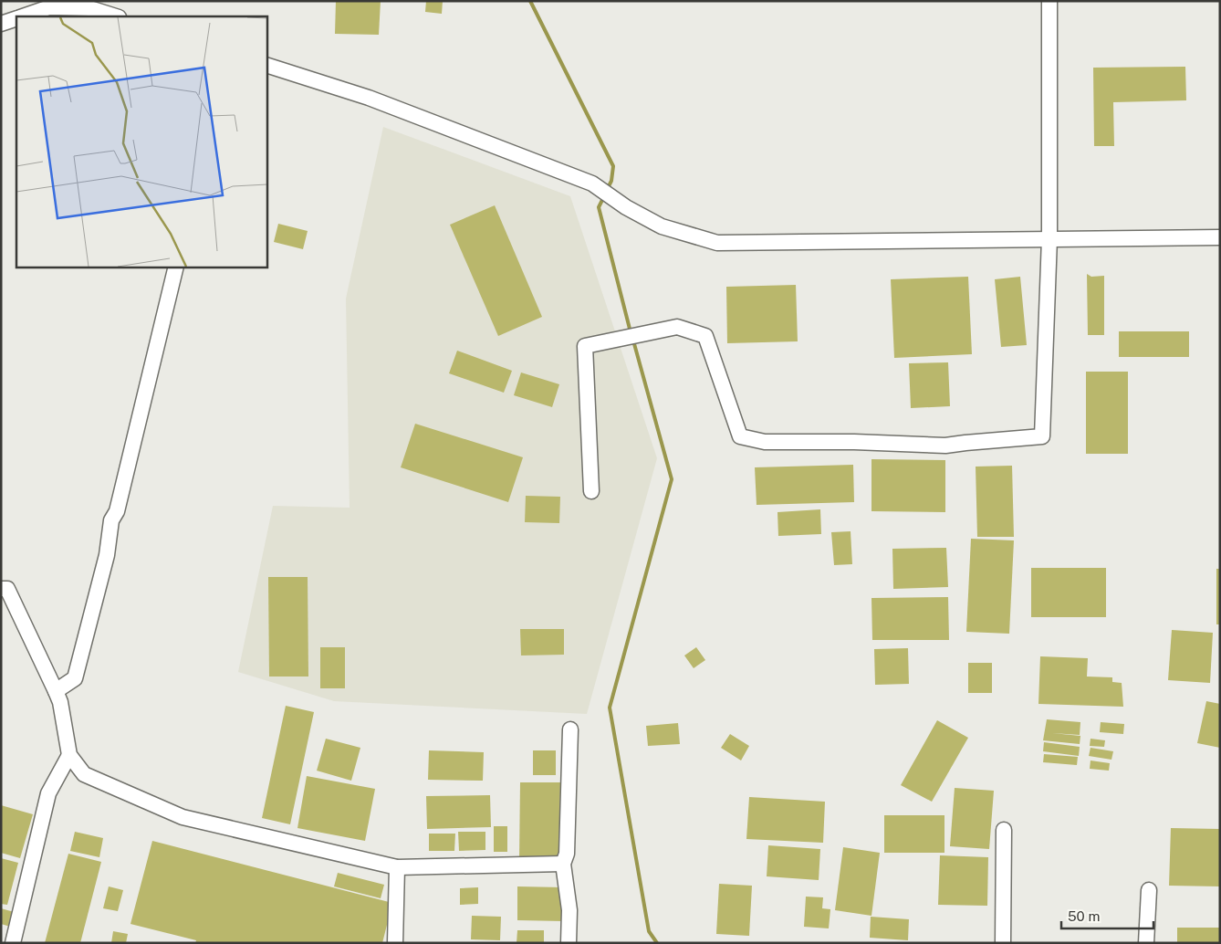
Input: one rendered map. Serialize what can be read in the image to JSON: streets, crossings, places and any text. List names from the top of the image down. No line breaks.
{"scale_bar":"50 m"}
